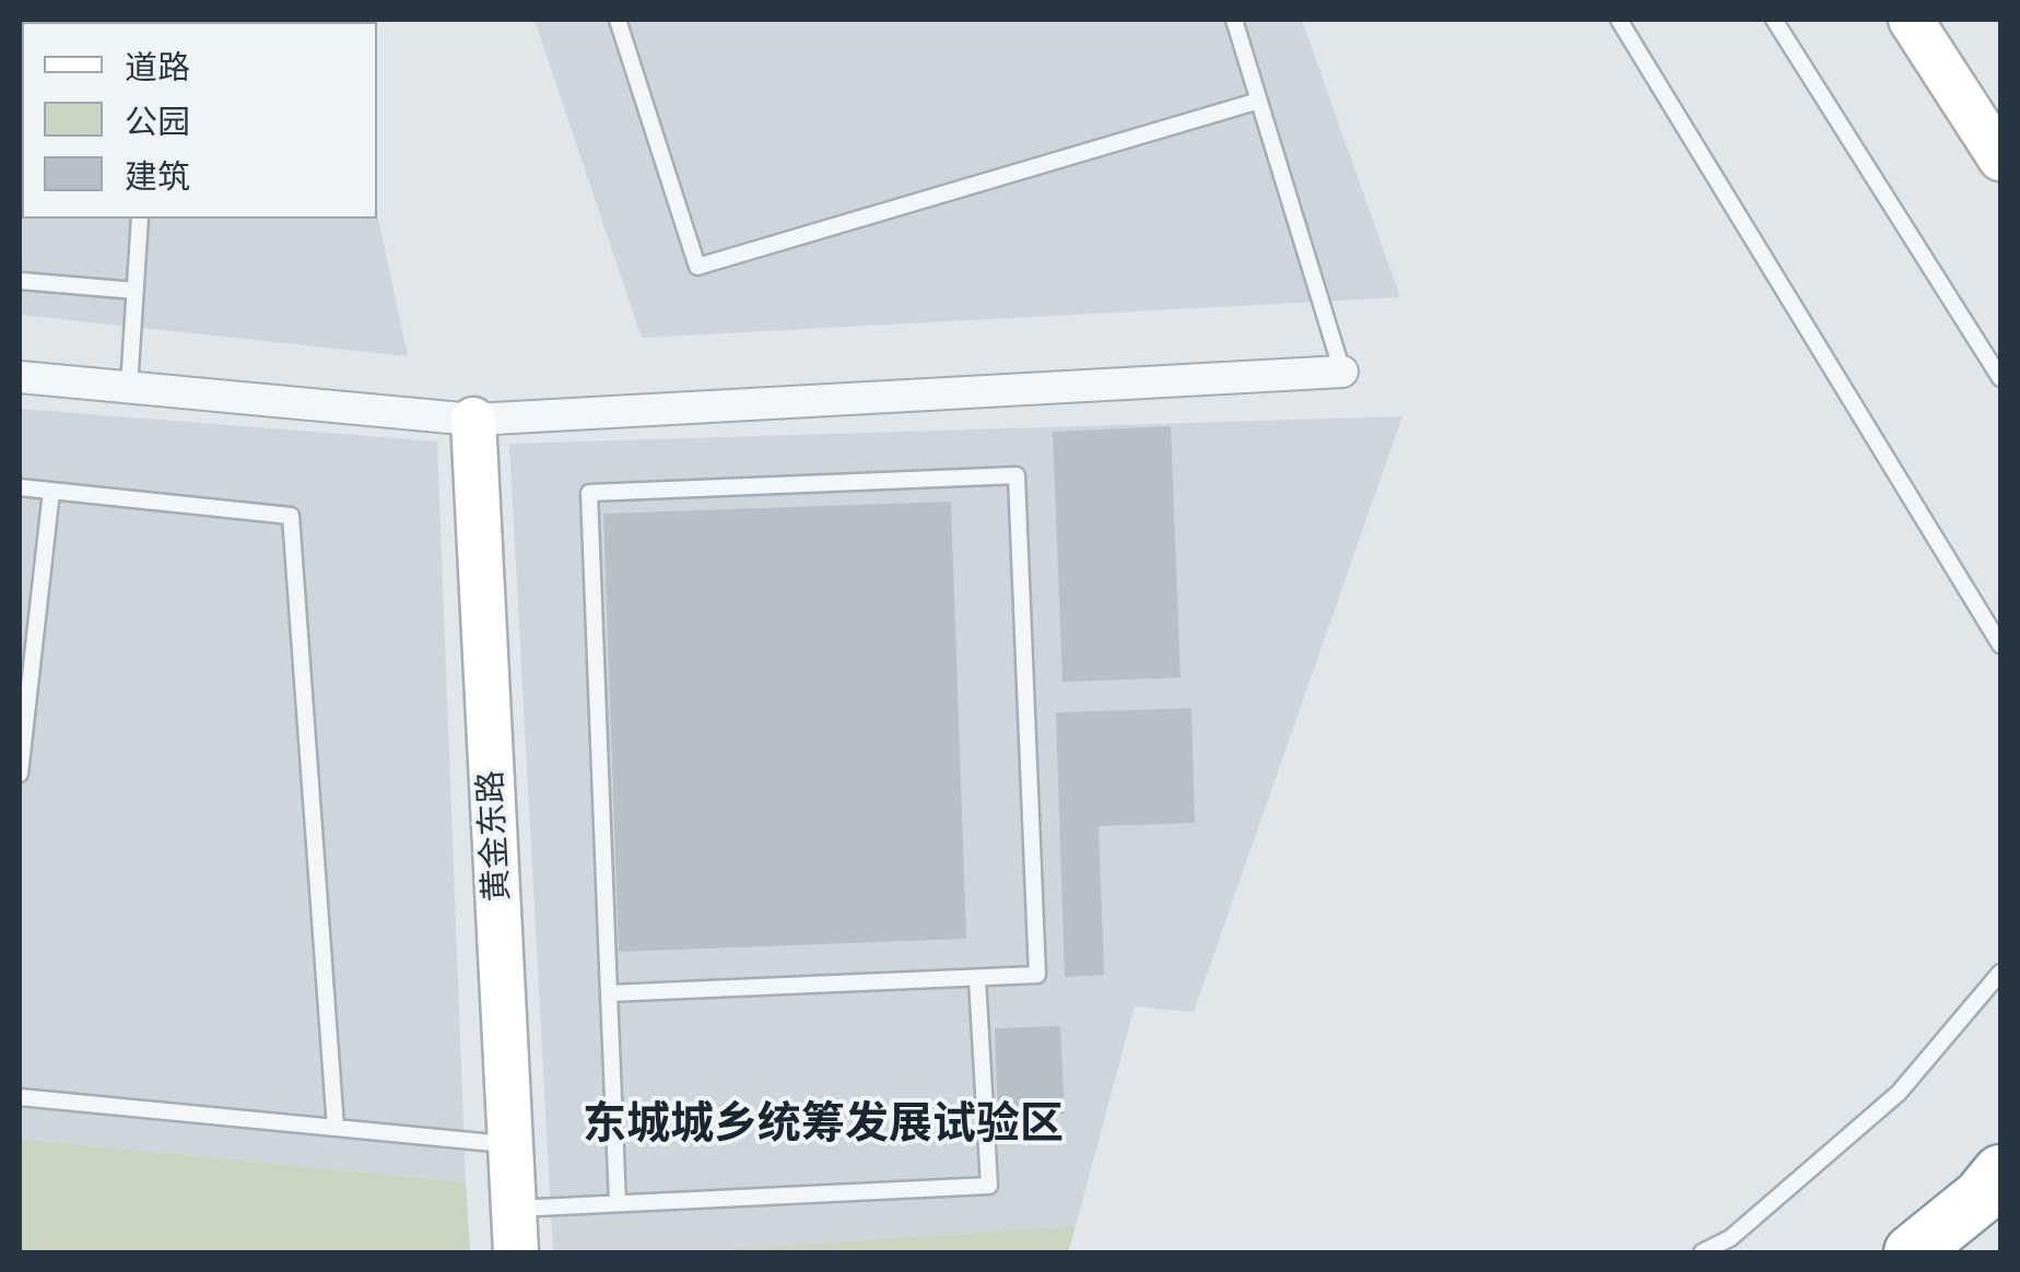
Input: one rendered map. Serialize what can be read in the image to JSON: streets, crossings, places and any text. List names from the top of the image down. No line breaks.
{"streets":{"street":["黄金东路"]},"districts":["东城城乡统筹发展试验区"],"legend":["道路","公园","建筑"]}
